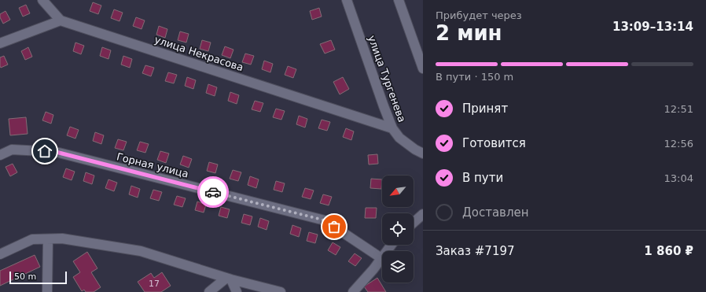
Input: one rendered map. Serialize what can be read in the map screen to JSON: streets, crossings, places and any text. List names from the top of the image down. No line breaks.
{"streets":{"street":["улица Некрасова","улица Тургенева","Горная улица"]},"crossings":[["улица Некрасова","улица Тургенева"]],"house_numbers":["17"],"scale_bar":"50 m","north":"bottom left","page":{"heading":["2 мин","Прибудет через","13:09–13:14"],"panel":["Заказ #7197","1 860 ₽"],"bar":"В пути · 150 m","list":[["Принят","12:51"],["Готовится","12:56"],["В пути","13:04"],"Доставлен"],"scale":"50 m"}}
